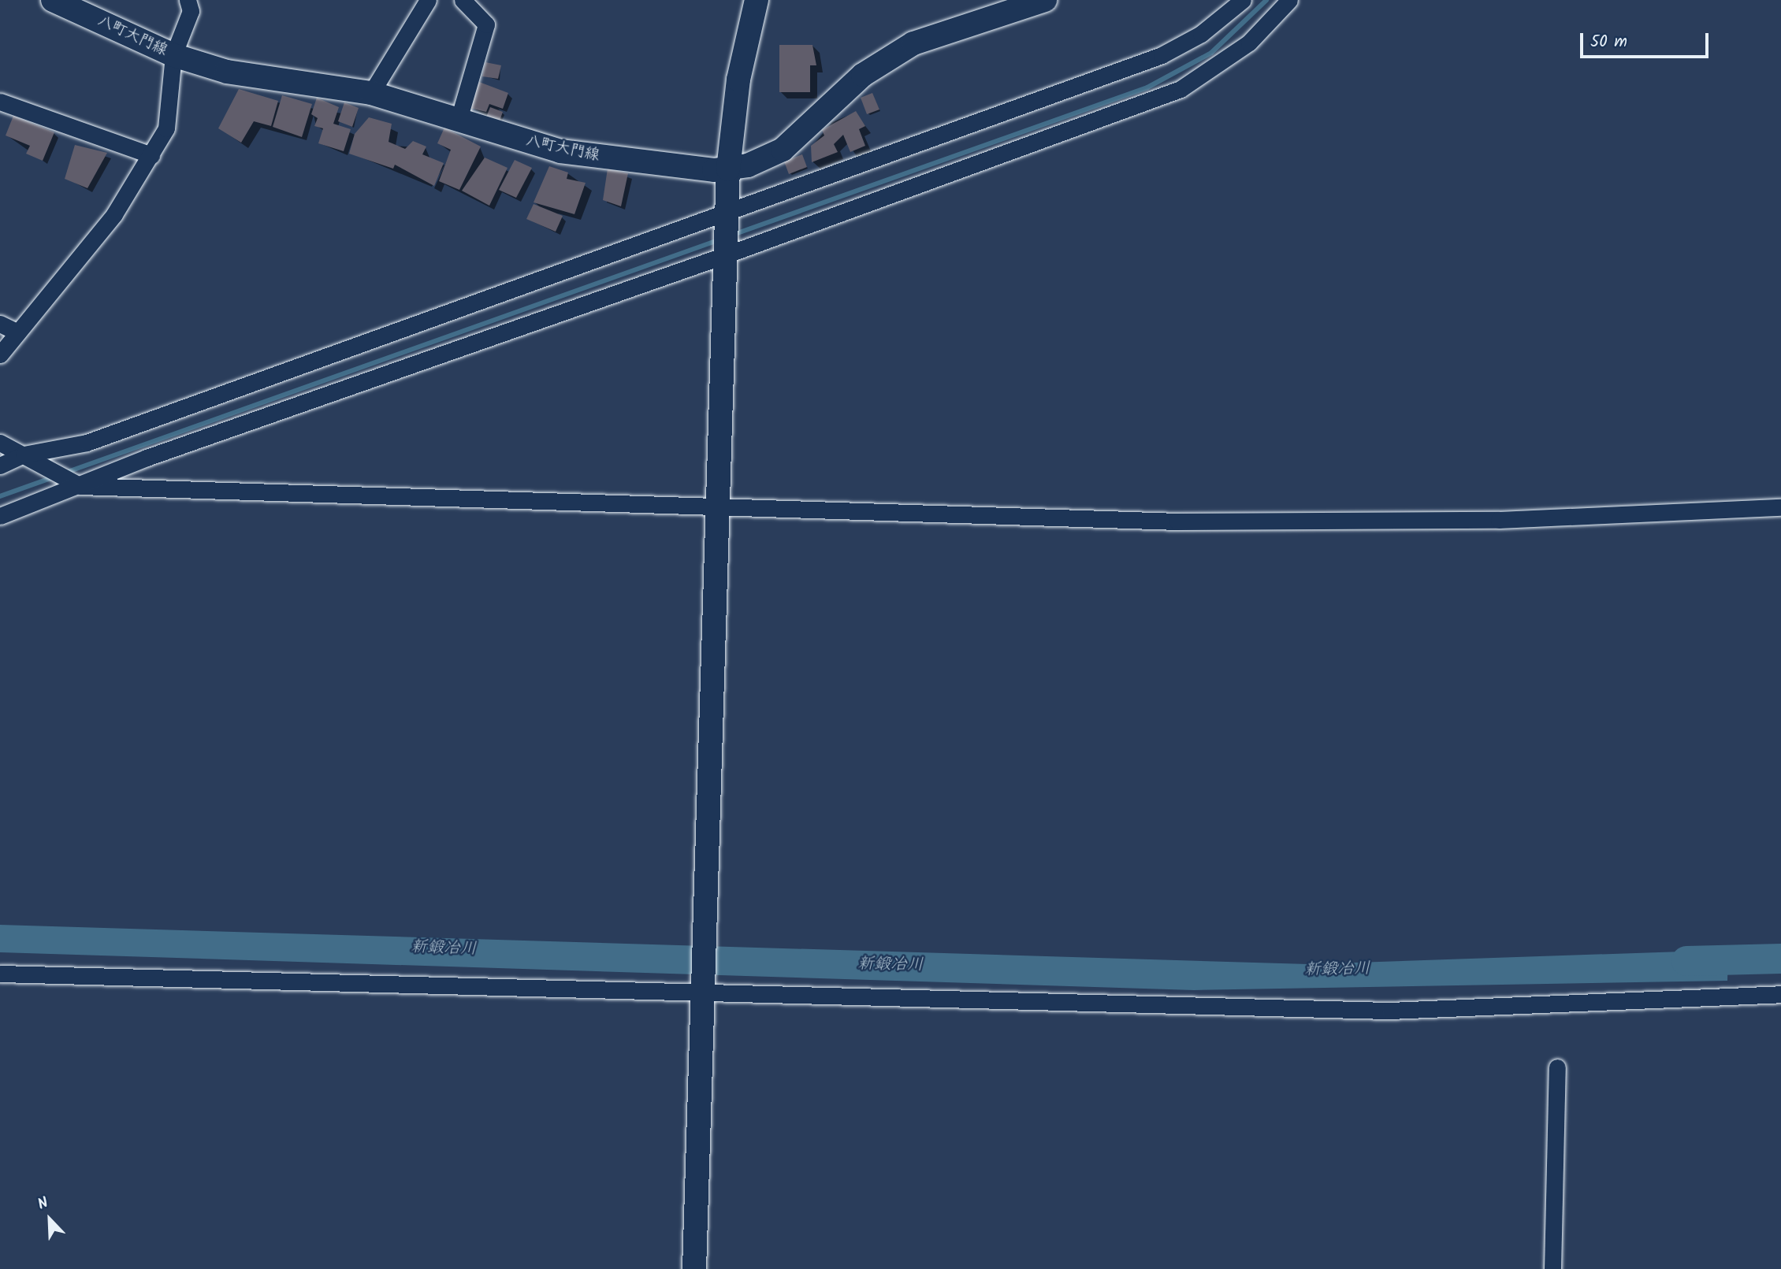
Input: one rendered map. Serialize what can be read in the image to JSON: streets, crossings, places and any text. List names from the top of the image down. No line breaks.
{"streets":{"street":["八町大門線"]},"water":["新鍛冶川"],"scale_bar":"50 m","north":"top left"}
